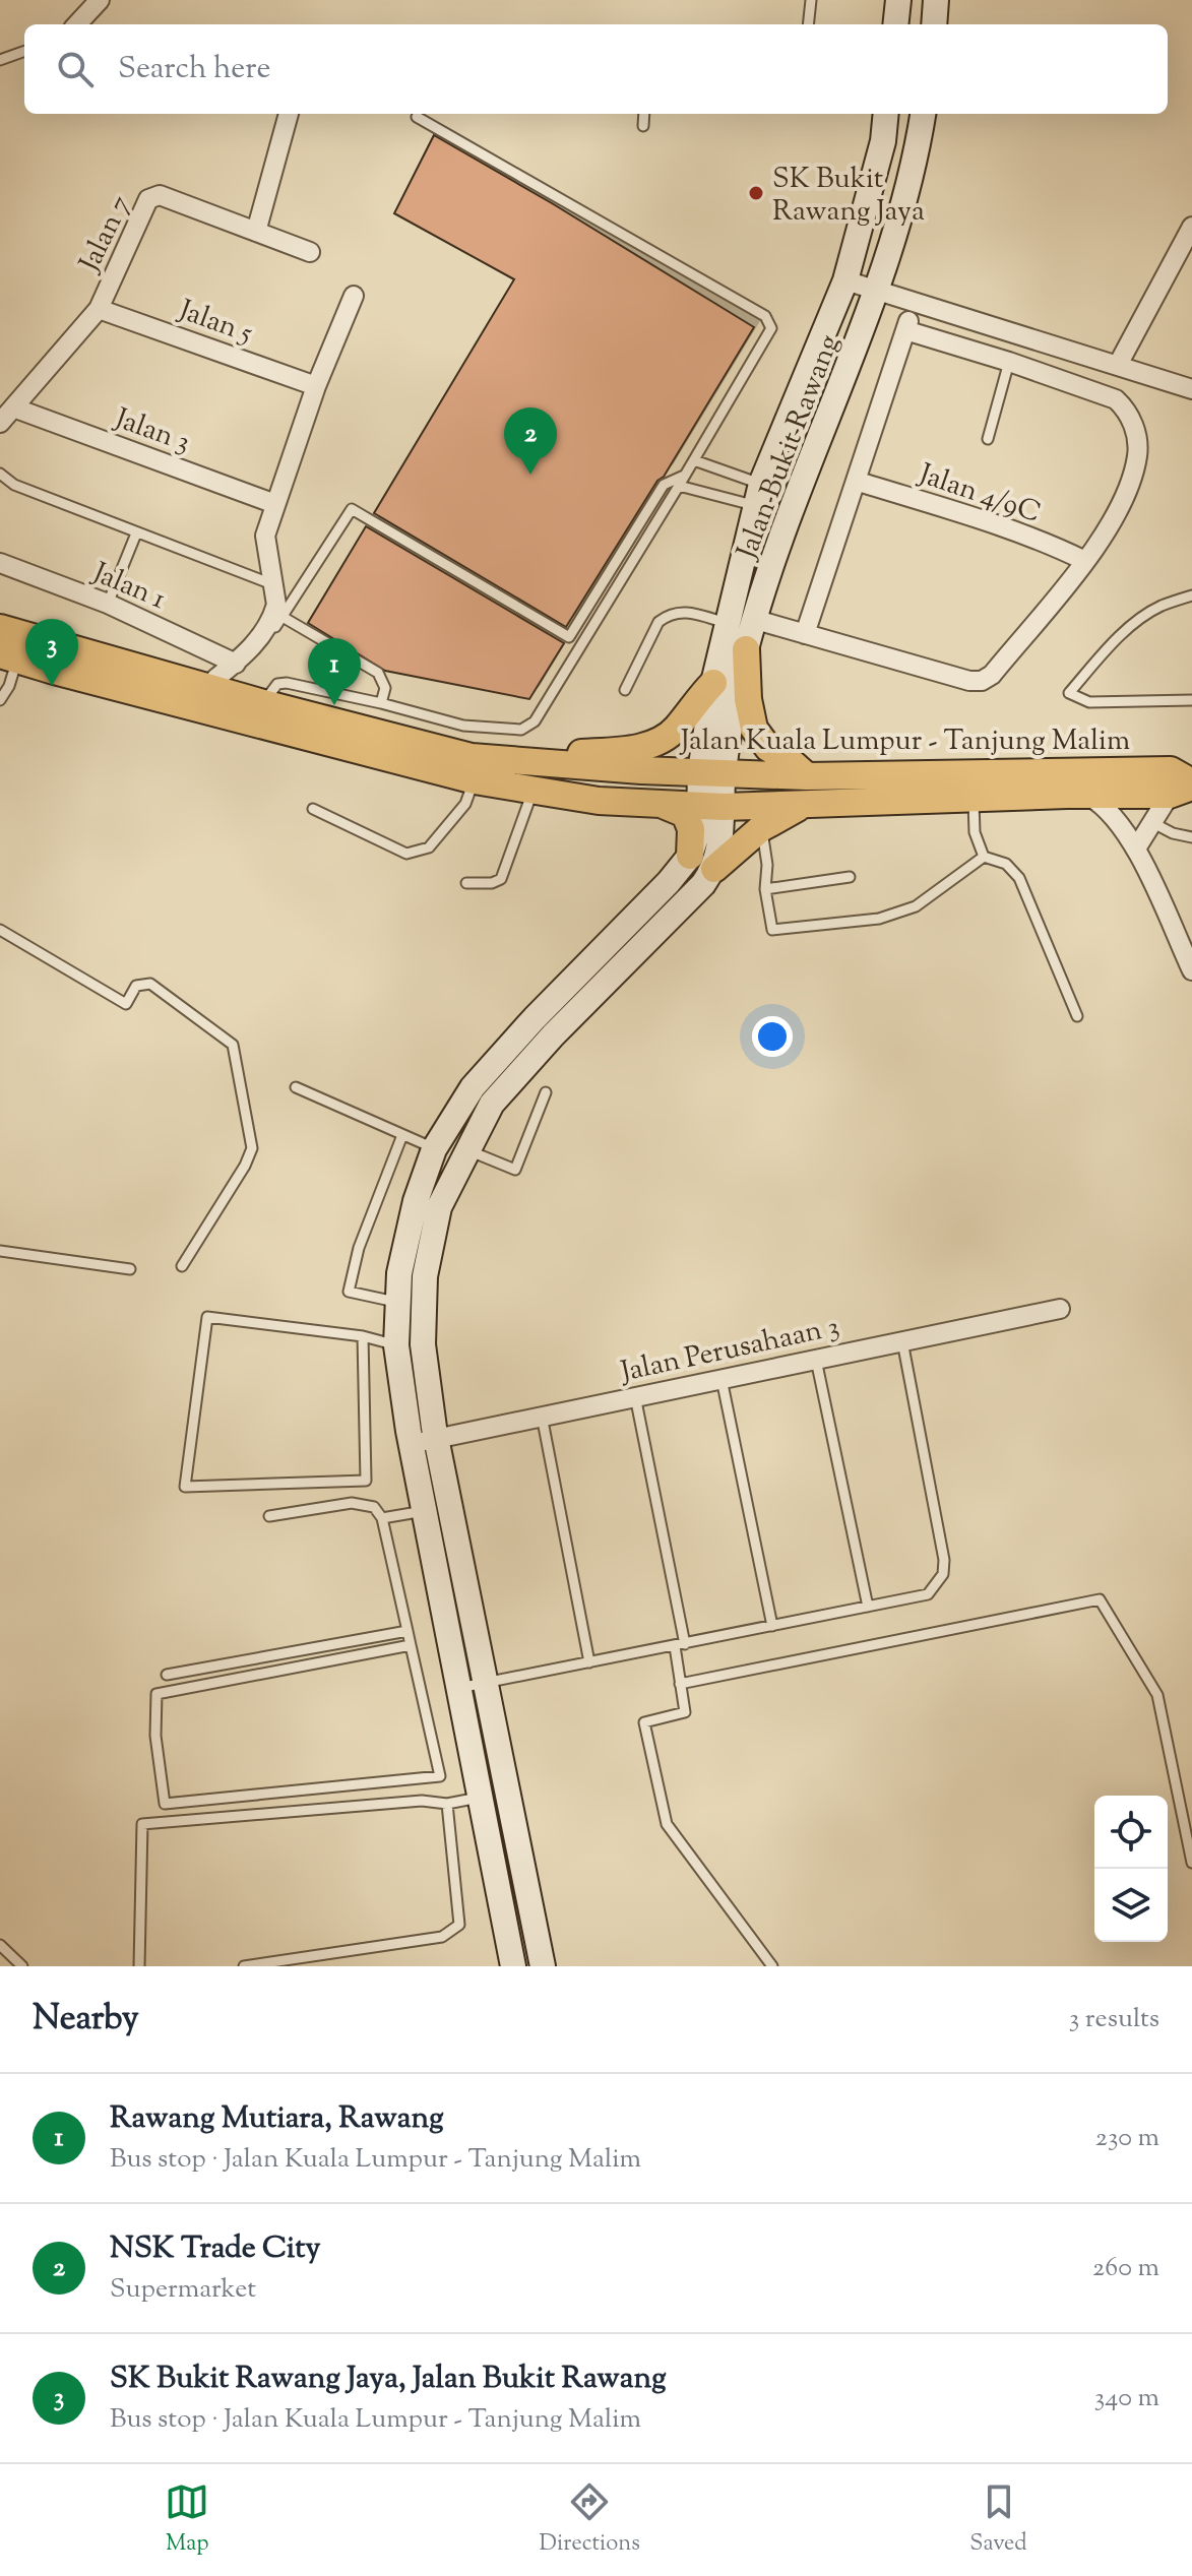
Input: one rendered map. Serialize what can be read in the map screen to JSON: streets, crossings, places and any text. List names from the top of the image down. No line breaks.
{"streets":{"main road":["Jalan Kuala Lumpur - Tanjung Malim"],"street":["Jalan 7","Jalan 5","Jalan 3","Jalan Bukit Rawang","Jalan 4/9C","Jalan 1","Jalan Perusahaan 3"]},"crossings":[["Jalan 7","Jalan 5"],["Jalan 7","Jalan 3"],["Jalan Bukit Rawang","Jalan Kuala Lumpur - Tanjung Malim"]],"places":["SK Bukit Rawang Jaya"],"page":{"search":"Search here","pins":["2","3","1"],"heading":["Nearby","3 results"],"list":[{"mark":"1","name":"Rawang Mutiara, Rawang","note":"Bus stop · Jalan Kuala Lumpur - Tanjung Malim","value":"230 m"},{"mark":"2","name":"NSK Trade City","note":"Supermarket","value":"260 m"},{"mark":"3","name":"SK Bukit Rawang Jaya, Jalan Bukit Rawang","note":"Bus stop · Jalan Kuala Lumpur - Tanjung Malim","value":"340 m"}],"nav":["Map","Directions","Saved"]}}
